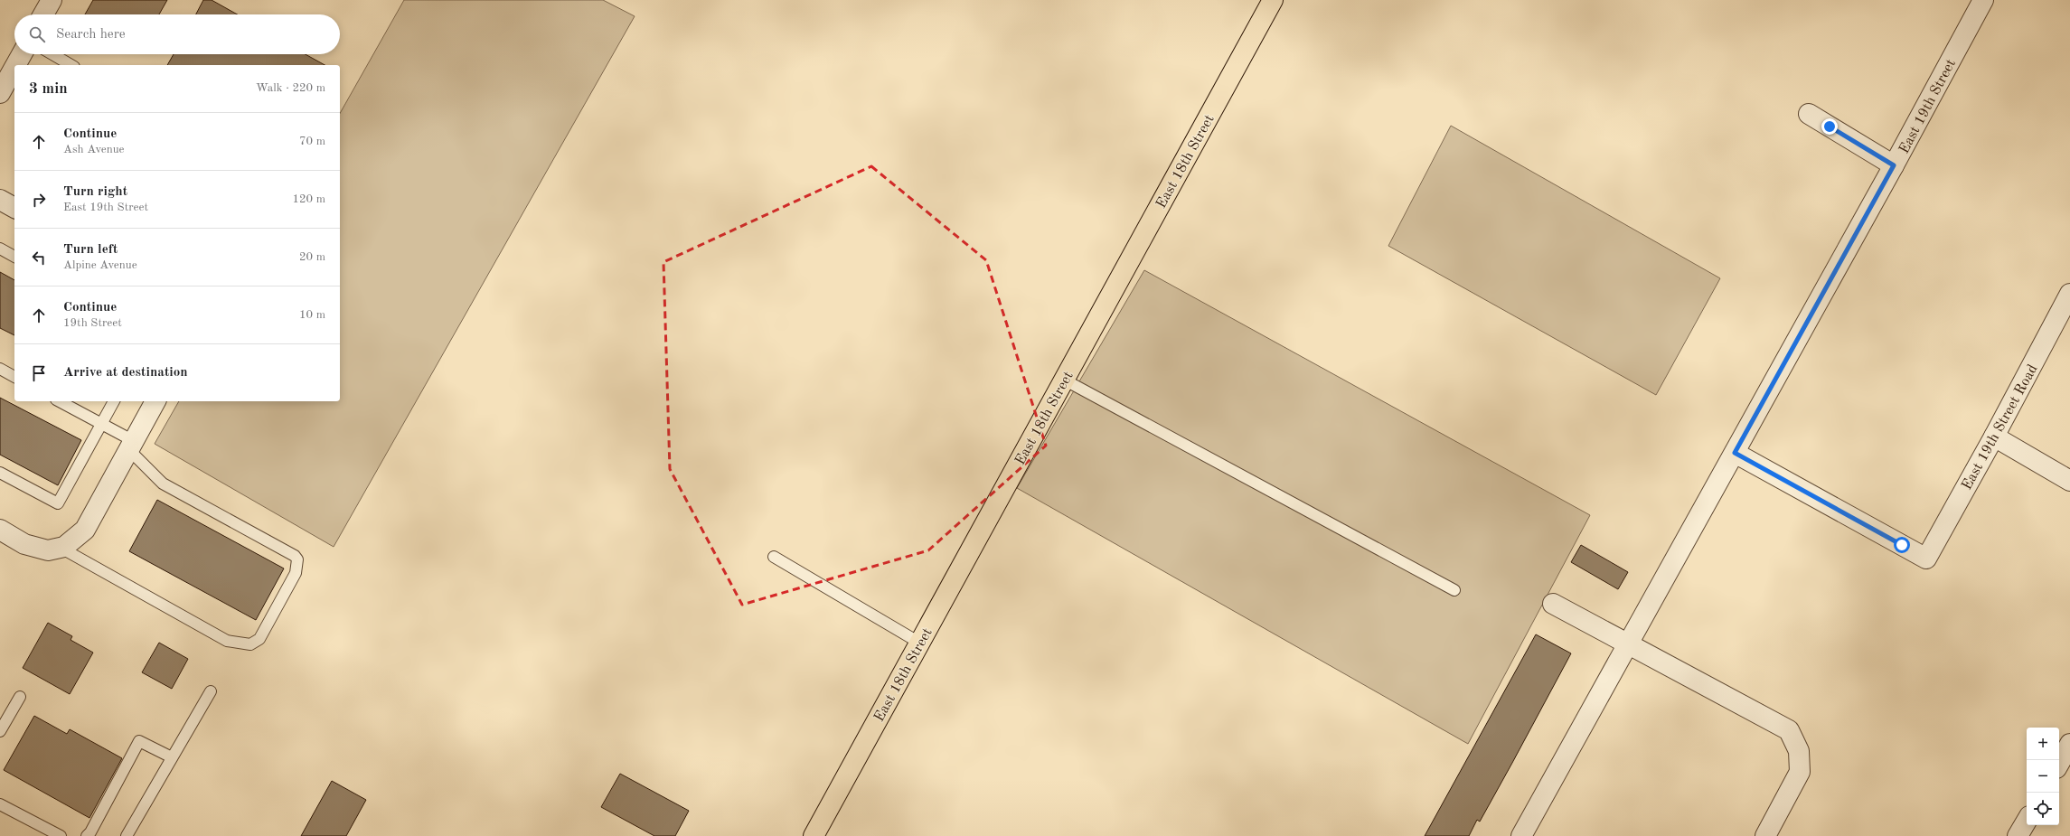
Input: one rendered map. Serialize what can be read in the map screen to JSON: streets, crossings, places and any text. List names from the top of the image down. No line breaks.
{"streets":{"main road":["East 18th Street"],"street":["East 19th Street","East 19th Street Road"]},"crossings":[["East 19th Street","East 19th Street Road"]],"page":{"search":"Search here","heading":["3 min","Walk · 220 m"],"list":[["Continue","Ash Avenue","70 m"],["Turn right","East 19th Street","120 m"],["Turn left","Alpine Avenue","20 m"],["Continue","19th Street","10 m"],"Arrive at destination"],"map_buttons":["+","−"]}}
